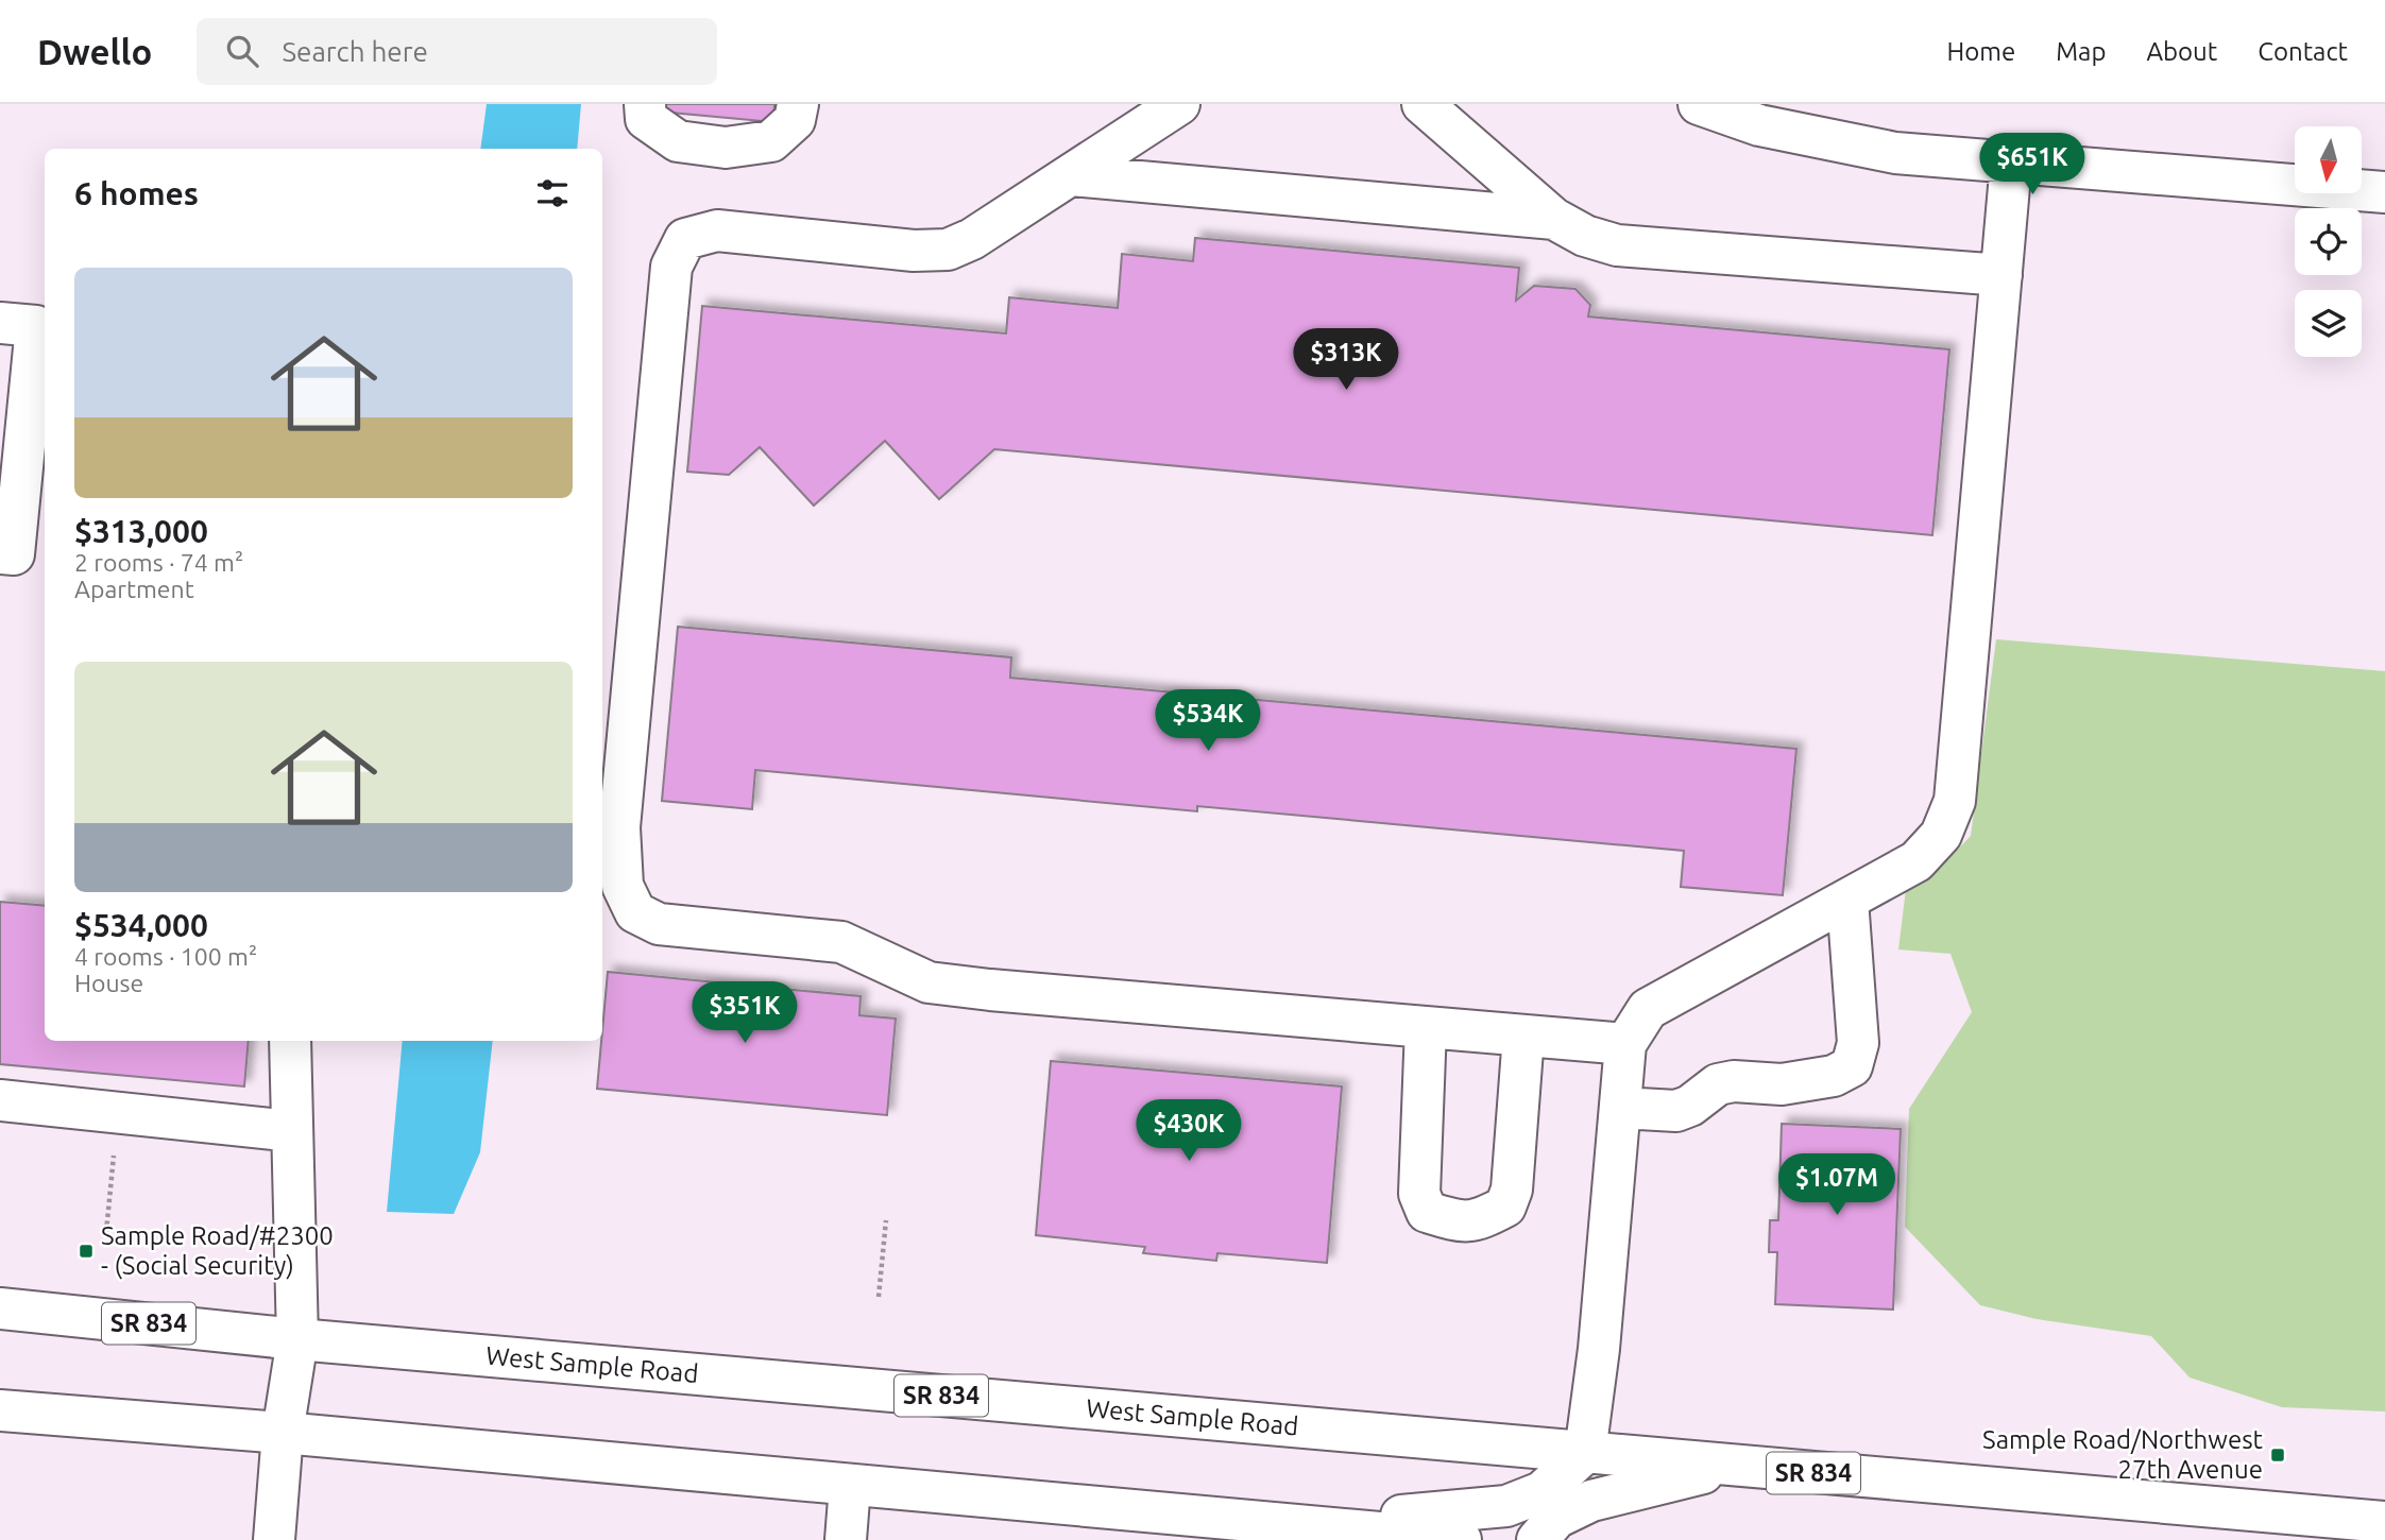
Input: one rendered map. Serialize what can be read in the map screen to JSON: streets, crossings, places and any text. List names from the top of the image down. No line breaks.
{"streets":{"main road":["SR 834","West Sample Road"]},"places":{"transit":["Sample Road/#2300 - (Social Security)","Sample Road/Northwest 27th Avenue"]},"north":"bottom","page":{"header":"Dwello","search":"Search here","nav":["Home","Map","About","Contact"],"price":["$651K","$313K","$534K","$351K","$430K","$1.07M"],"heading":"6 homes","list":[{"name":"$313,000","note":"2 rooms · 74 m² · Apartment"},{"name":"$534,000","note":"4 rooms · 100 m² · House"}]}}
